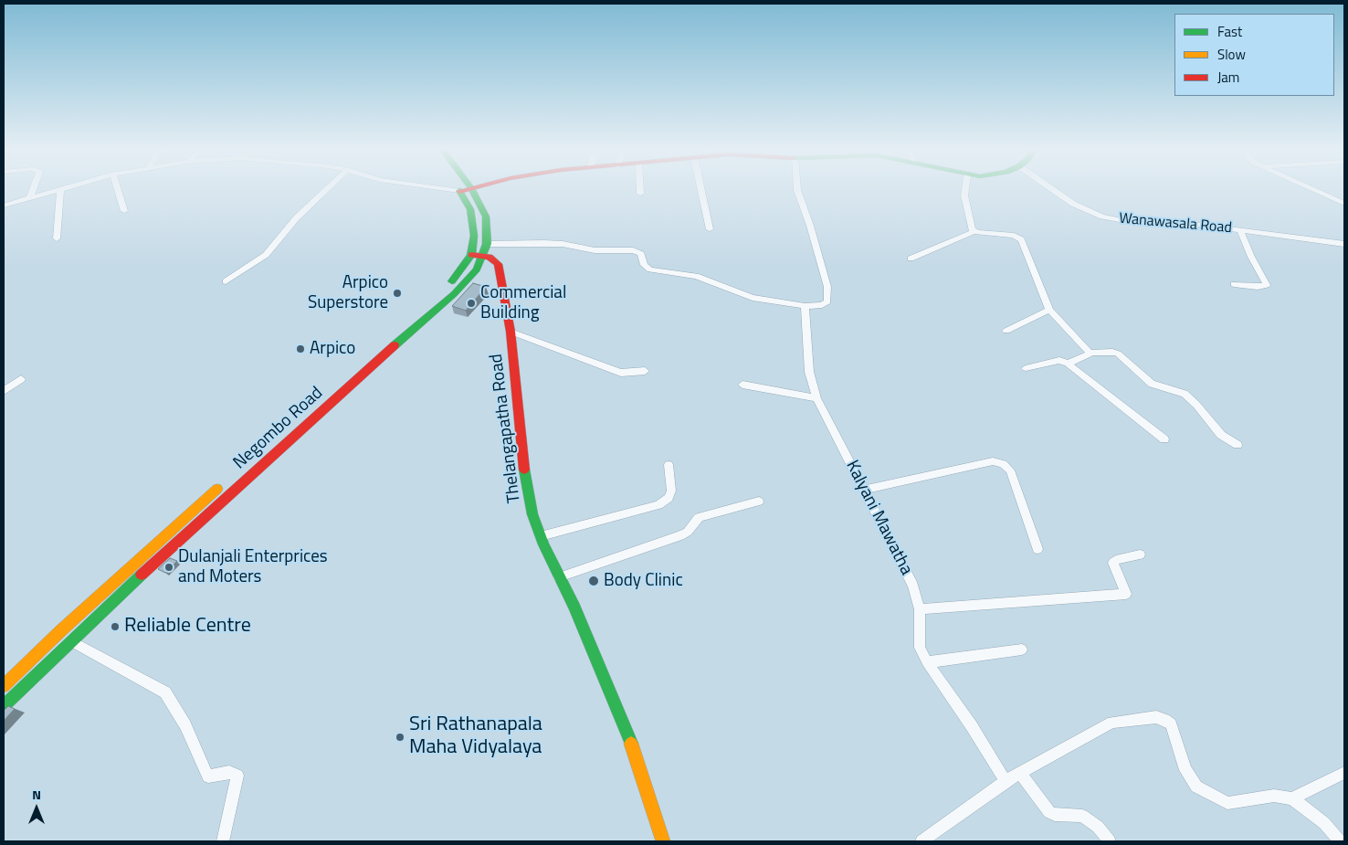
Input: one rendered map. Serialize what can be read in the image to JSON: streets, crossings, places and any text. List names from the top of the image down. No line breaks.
{"streets":{"main road":["Negombo Road","Thelangapatha Road"],"street":["Wanawasala Road","Kalyani Mawatha"]},"crossings":[["Negombo Road","Thelangapatha Road"]],"places":["Arpico Superstore","Commercial Building","Arpico","Dulanjali Enterprices and Moters","Body Clinic","Reliable Centre","Sri Rathanapala Maha Vidyalaya"],"legend":["Fast","Slow","Jam"],"north":"top"}
